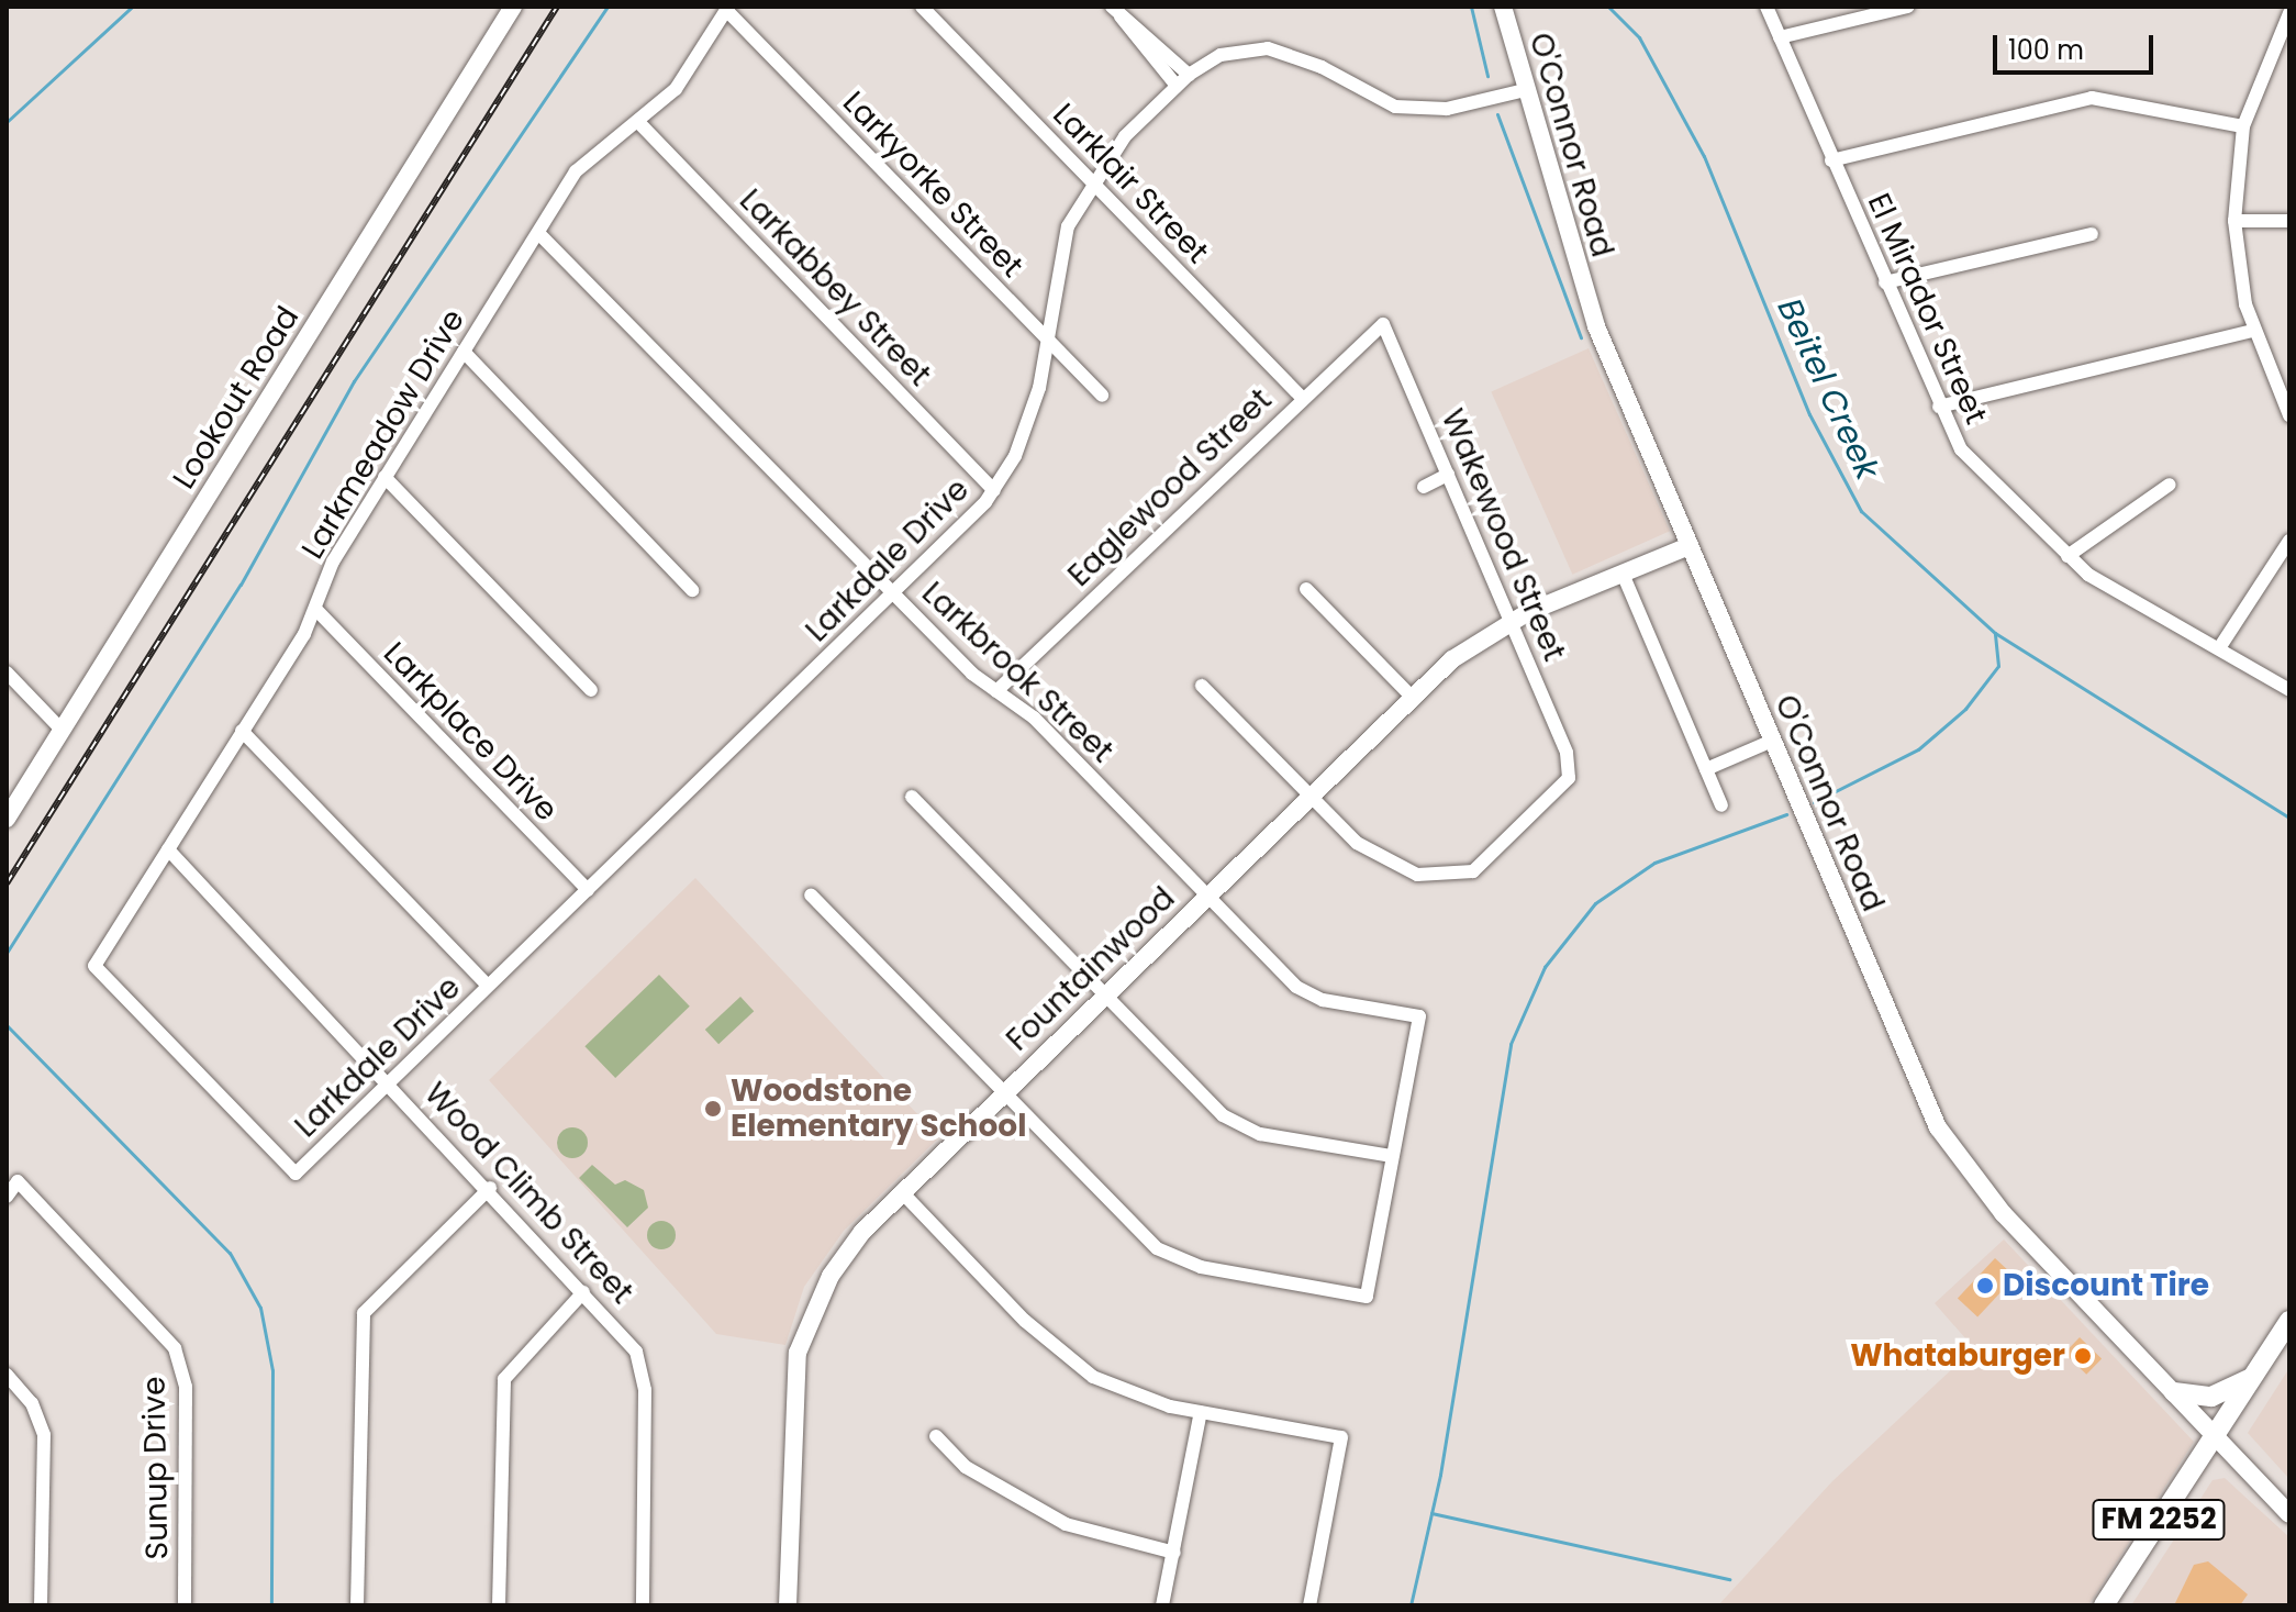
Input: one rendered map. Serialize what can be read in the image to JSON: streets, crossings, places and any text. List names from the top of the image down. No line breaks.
{"streets":{"main road":["FM 2252"],"street":["O'Connor Road","Larklair Street","Larkyorke Street","Larkabbey Street","El Mirador Street","Lookout Road","Larkmeadow Drive","Eaglewood Street","Wakewood Street","Larkdale Drive","Larkbrook Street","Larkplace Drive","Fountainwood","Wood Climb Street","Sunup Drive"]},"crossings":[["O'Connor Road","Larkdale Drive"],["O'Connor Road","Fountainwood"],["O'Connor Road","FM 2252"],["Larklair Street","Eaglewood Street"],["Larklair Street","Larkdale Drive"],["Larkyorke Street","Larkmeadow Drive"],["Larkyorke Street","Larkdale Drive"],["Larkabbey Street","Larkmeadow Drive"],["Larkabbey Street","Larkdale Drive"],["Larkmeadow Drive","Larkdale Drive"],["Larkmeadow Drive","Larkbrook Street"],["Larkmeadow Drive","Larkplace Drive"],["Larkmeadow Drive","Wood Climb Street"],["Eaglewood Street","Wakewood Street"],["Eaglewood Street","Larkbrook Street"],["Wakewood Street","Fountainwood"],["Larkdale Drive","Larkbrook Street"],["Larkdale Drive","Larkplace Drive"],["Larkdale Drive","Wood Climb Street"],["Larkbrook Street","Fountainwood"]],"water":["Beitel Creek"],"places":["Woodstone Elementary School","Discount Tire","Whataburger"],"scale_bar":"100 m"}
